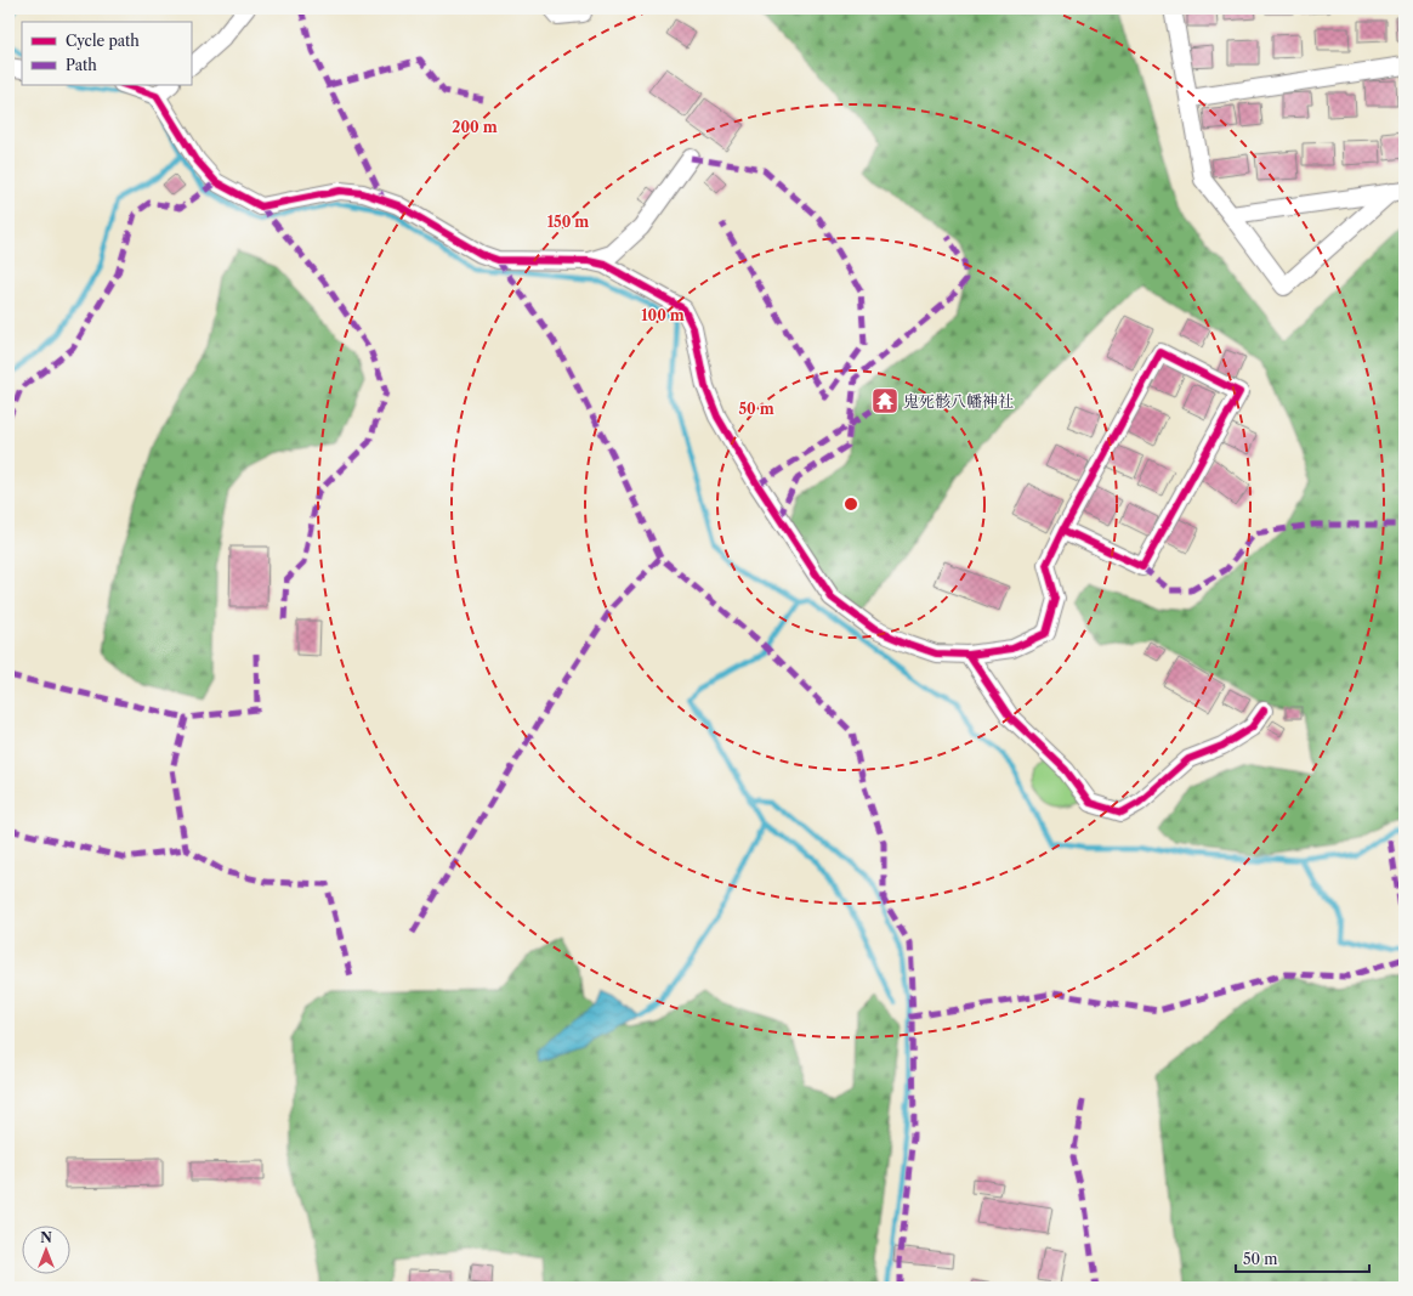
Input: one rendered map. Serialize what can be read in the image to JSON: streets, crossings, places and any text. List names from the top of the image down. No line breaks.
{"places":{"temple":["鬼死骸八幡神社"]},"legend":["Cycle path","Path"],"scale_bar":"50 m","north":"top","rings":["200 m","150 m","100 m","50 m"]}
